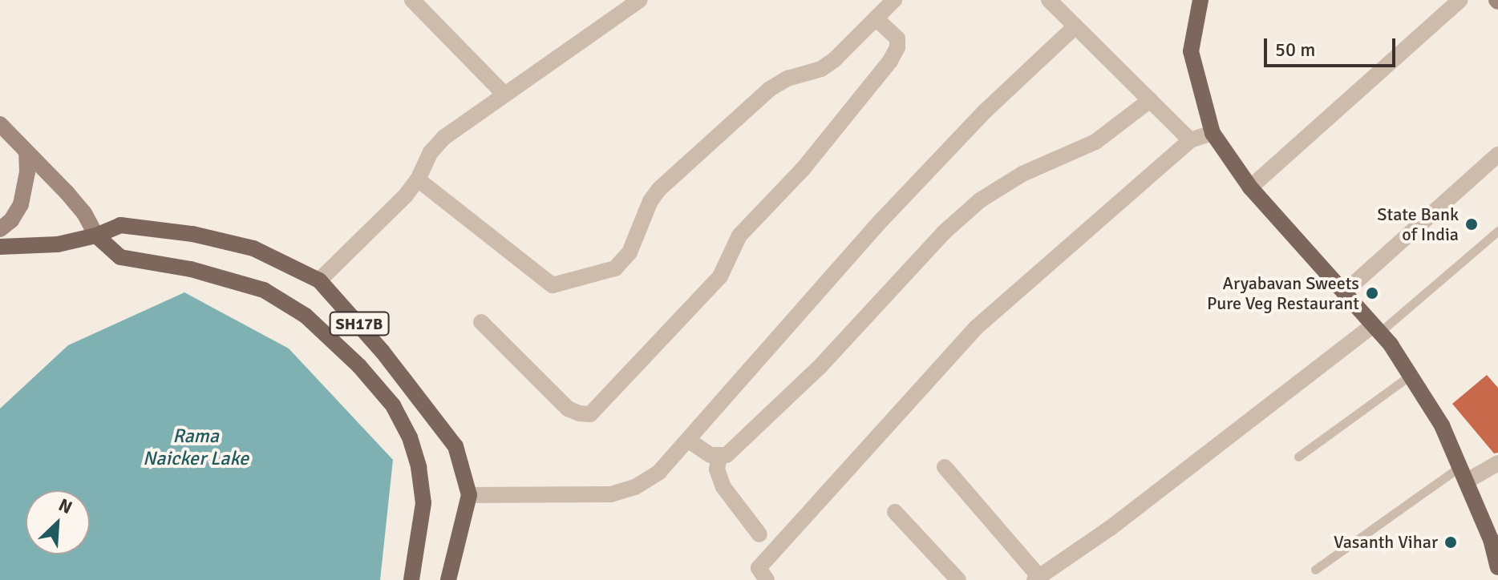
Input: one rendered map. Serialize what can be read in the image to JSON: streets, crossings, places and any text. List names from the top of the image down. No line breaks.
{"streets":{"main road":["SH17B"]},"water":["Rama Naicker Lake"],"places":["State Bank of India","Aryabavan Sweets Pure Veg Restaurant","Vasanth Vihar"],"scale_bar":"50 m","north":"top right"}
